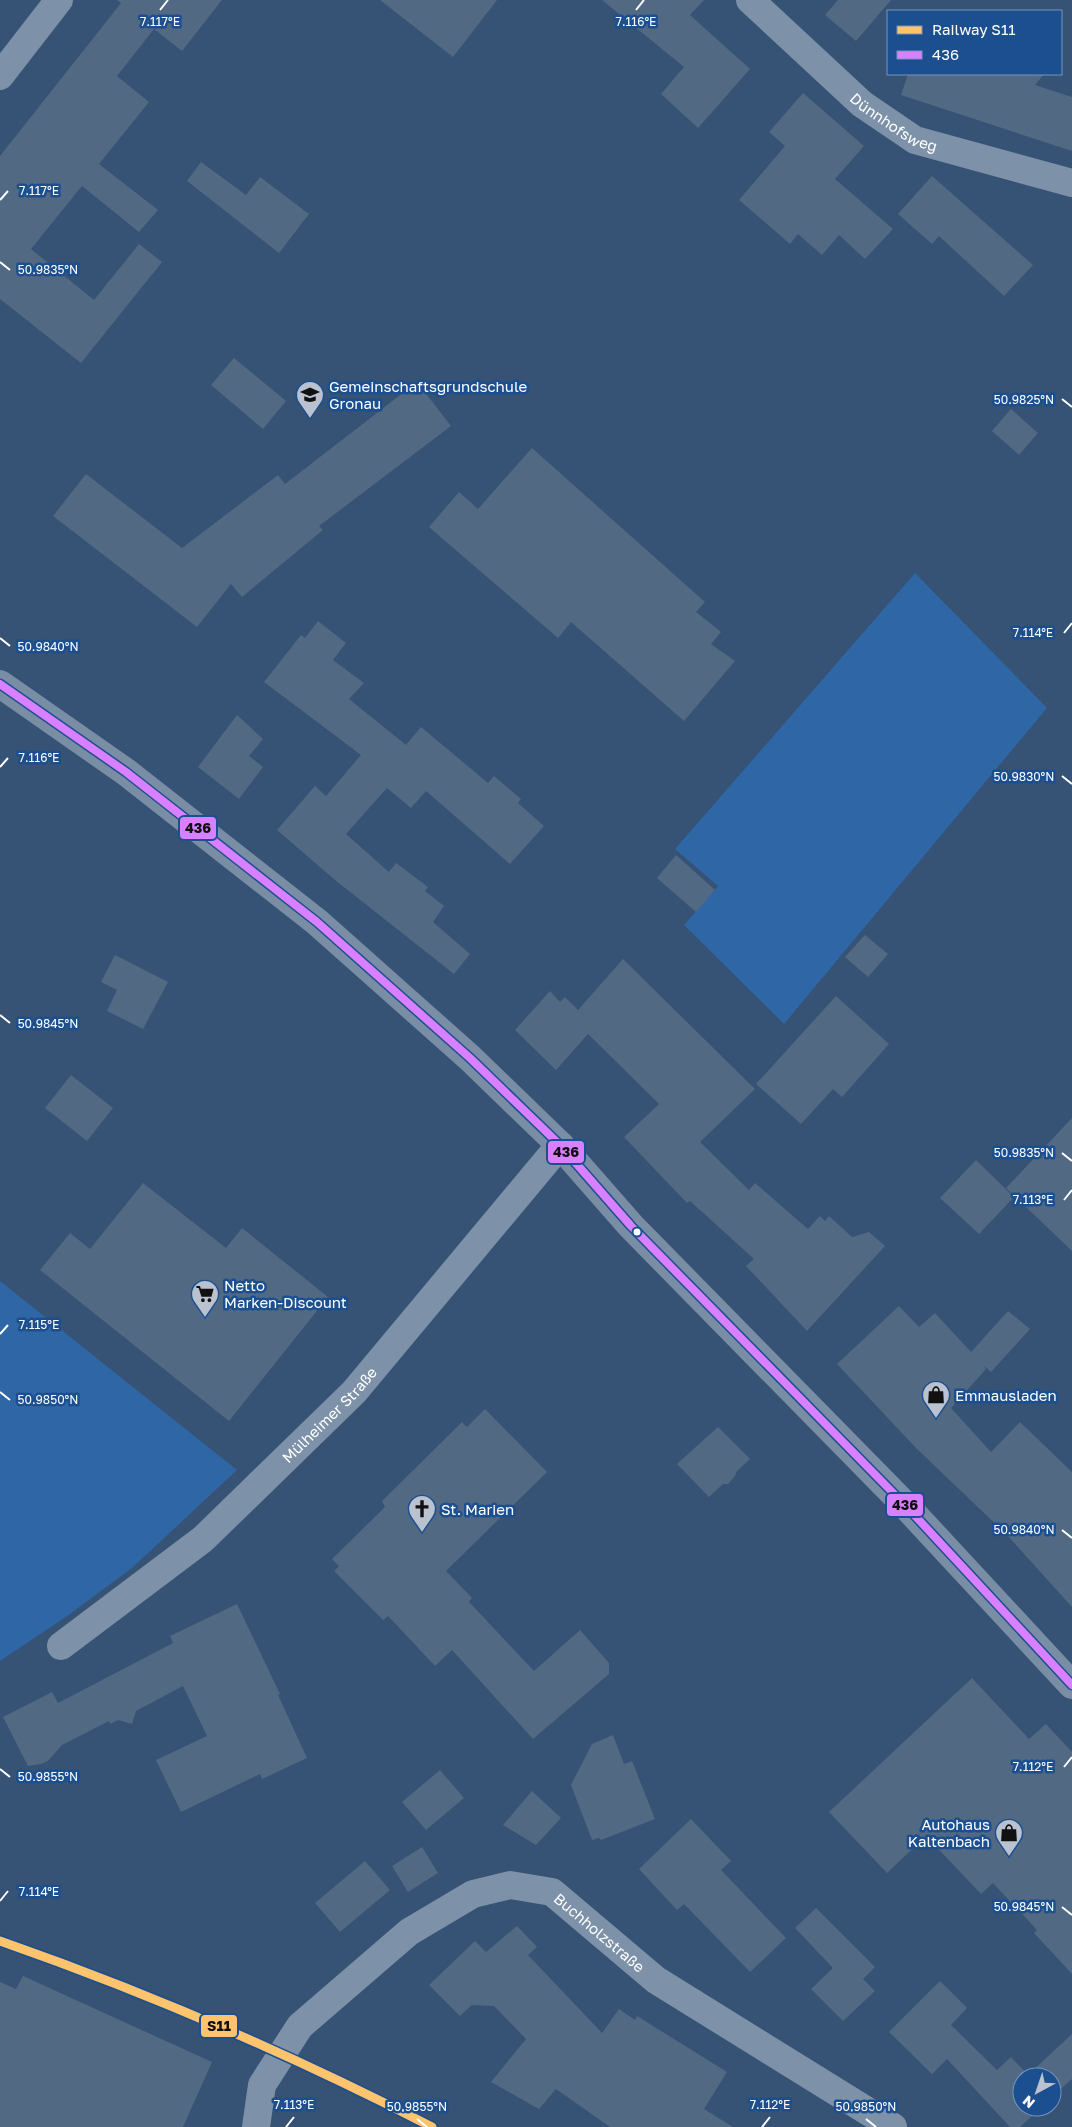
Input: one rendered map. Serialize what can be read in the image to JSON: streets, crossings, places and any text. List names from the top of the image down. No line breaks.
{"streets":{"street":["Dünnhofsweg","Mülheimer Straße","Buchholzstraße"]},"places":{"school or university":["Gemeinschaftsgrundschule Gronau"],"supermarket":["Netto Marken-Discount"],"shop":["Emmausladen","Autohaus Kaltenbach"],"church":["St. Marien"]},"lines":["transit line 436","rail line S11"],"legend":["Railway S11","436"],"north":"bottom left","coordinates":["7.117°E","7.116°E","50.9835°N","50.9825°N","7.114°E","50.9840°N","50.9830°N","50.9845°N","7.113°E","7.115°E","50.9850°N","7.112°E","50.9855°N"]}
